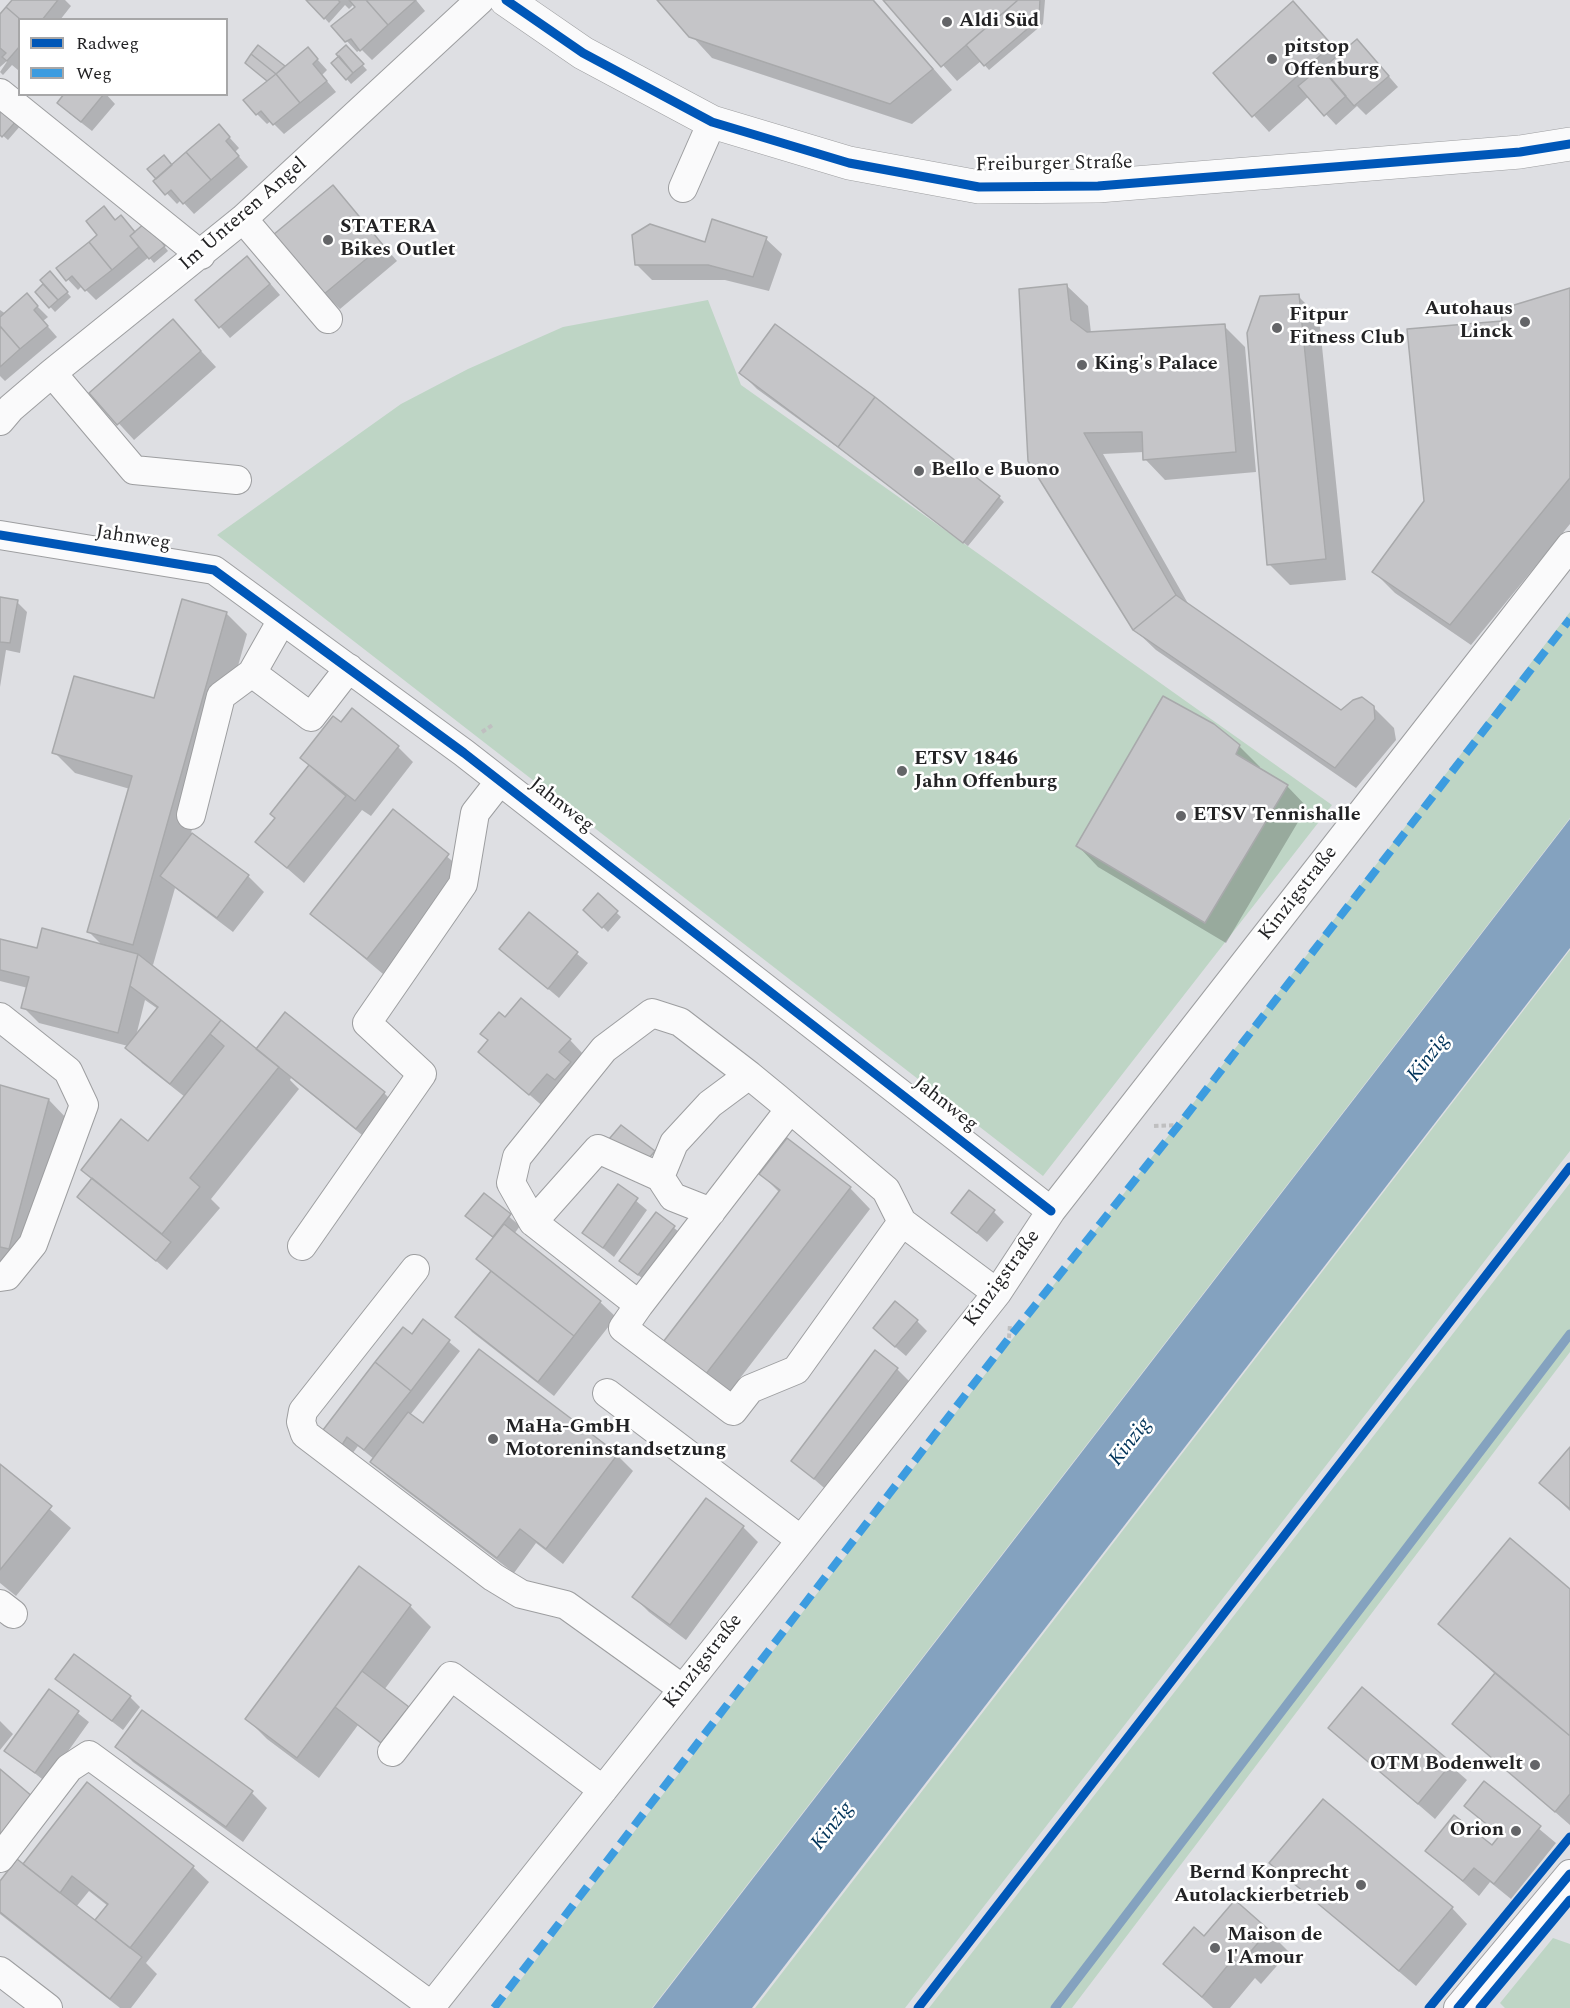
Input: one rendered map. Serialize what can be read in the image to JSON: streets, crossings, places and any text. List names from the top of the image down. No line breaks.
{"streets":{"main road":["Freiburger Straße"],"street":["Im Unteren Angel","Jahnweg","Kinzigstraße"]},"crossings":[["Jahnweg","Kinzigstraße"]],"water":["Kinzig"],"places":["Aldi Süd","pitstop Offenburg","STATERA Bikes Outlet","Autohaus Linck","Fitpur Fitness Club","King's Palace","Bello e Buono","ETSV 1846 Jahn Offenburg","ETSV Tennishalle","MaHa-GmbH Motoreninstandsetzung","OTM Bodenwelt","Orion","Bernd Konprecht Autolackierbetrieb","Maison de l'Amour"],"legend":["Radweg","Weg"]}
